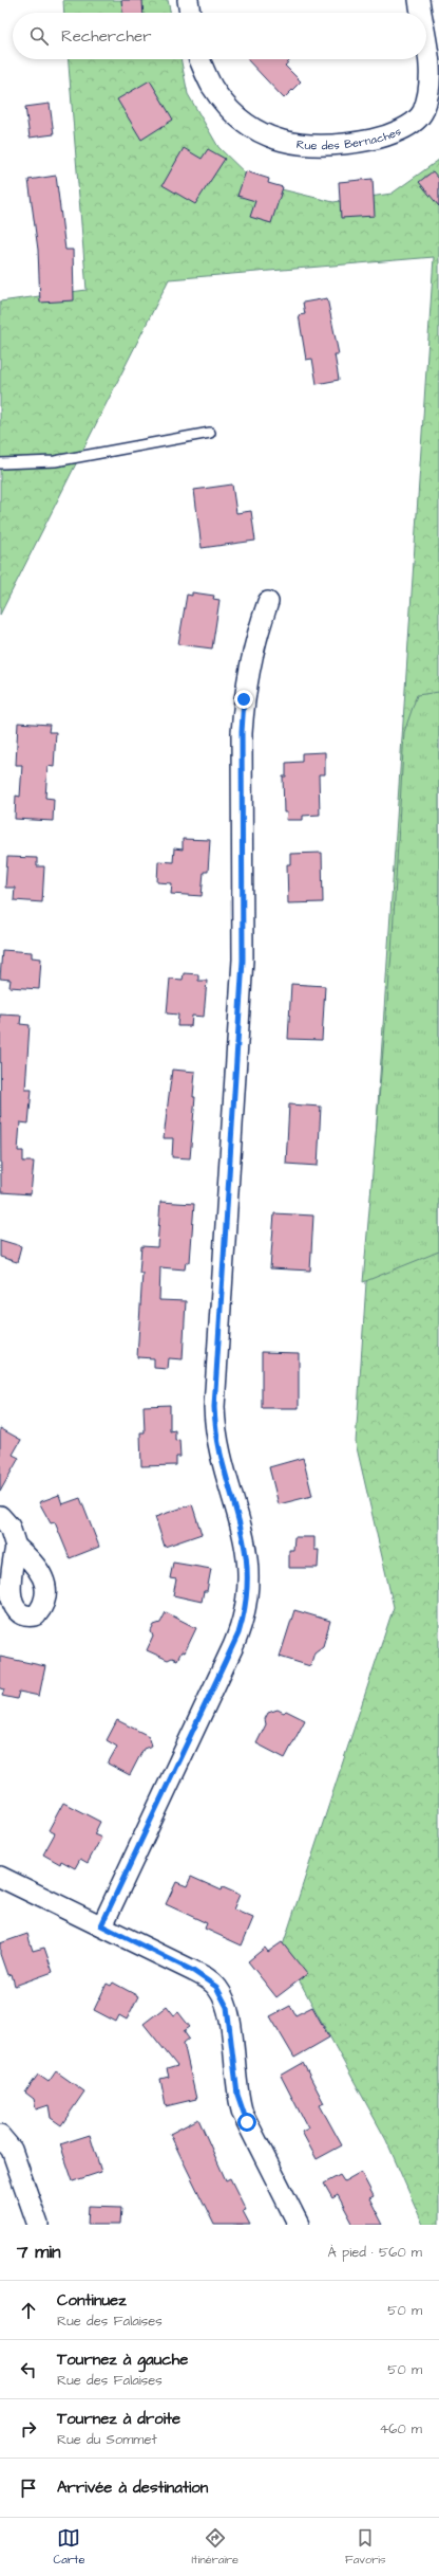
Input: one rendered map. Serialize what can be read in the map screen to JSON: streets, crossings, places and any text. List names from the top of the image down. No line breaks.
{"streets":{"street":["Rue des Bernaches"]},"page":{"search":"Rechercher","heading":["7 min","À pied · 560 m"],"list":[["Continuez","Rue des Falaises","50 m"],["Tournez à gauche","Rue des Falaises","50 m"],["Tournez à droite","Rue du Sommet","460 m"],"Arrivée à destination"],"nav":["Carte","Itinéraire","Favoris"]}}
